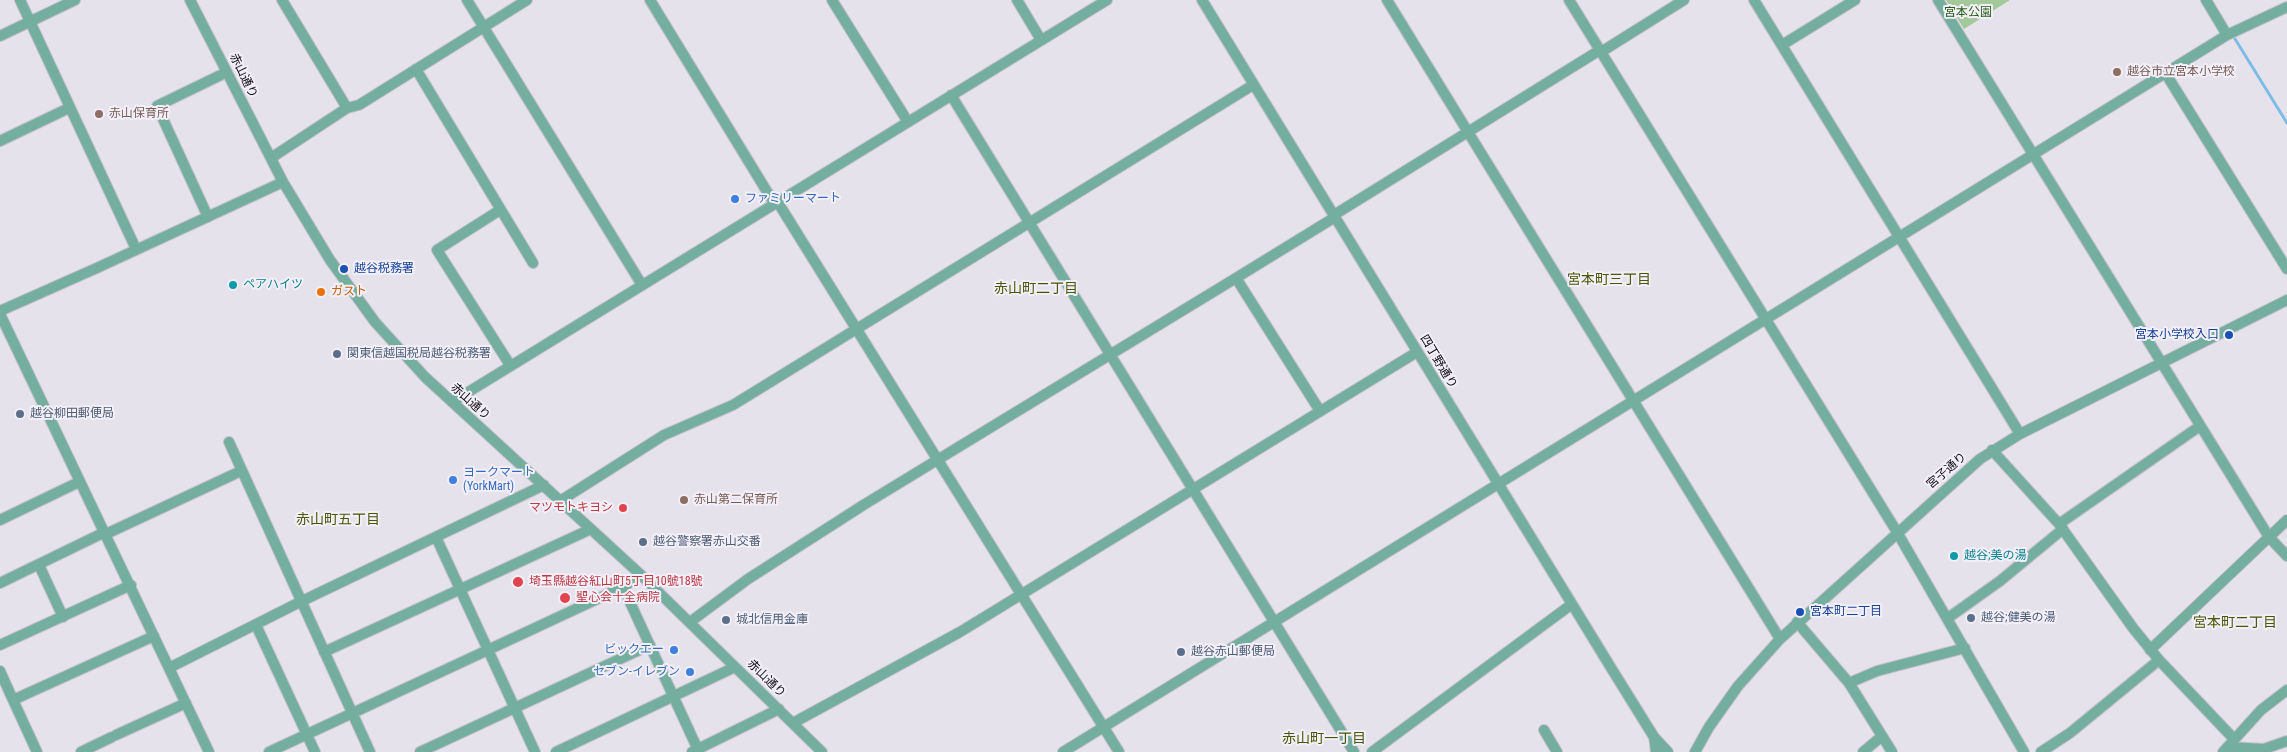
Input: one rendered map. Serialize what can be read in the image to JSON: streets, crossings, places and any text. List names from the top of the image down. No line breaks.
{"streets":{"street":["赤山通り","四丁野通り","宮子通り"]},"districts":["宮本町三丁目","赤山町二丁目","赤山町五丁目","宮本町二丁目","赤山町一丁目"],"parks":["宮本公園"],"places":["越谷市立宮本小学校","赤山保育所","ファミリーマート","越谷税務署","ペアハイツ","ガスト","宮本小学校入口","関東信越国税局越谷税務署","越谷柳田郵便局","ヨークマート (YorkMart)","赤山第二保育所","マツモトキヨシ","越谷警察署赤山交番","越谷;美の湯","埼玉縣越谷紅山町5丁目10號18號","聖心会十全病院","宮本町二丁目","越谷;健美の湯","城北信用金庫","ビックエー","越谷赤山郵便局","セブン-イレブン"]}
